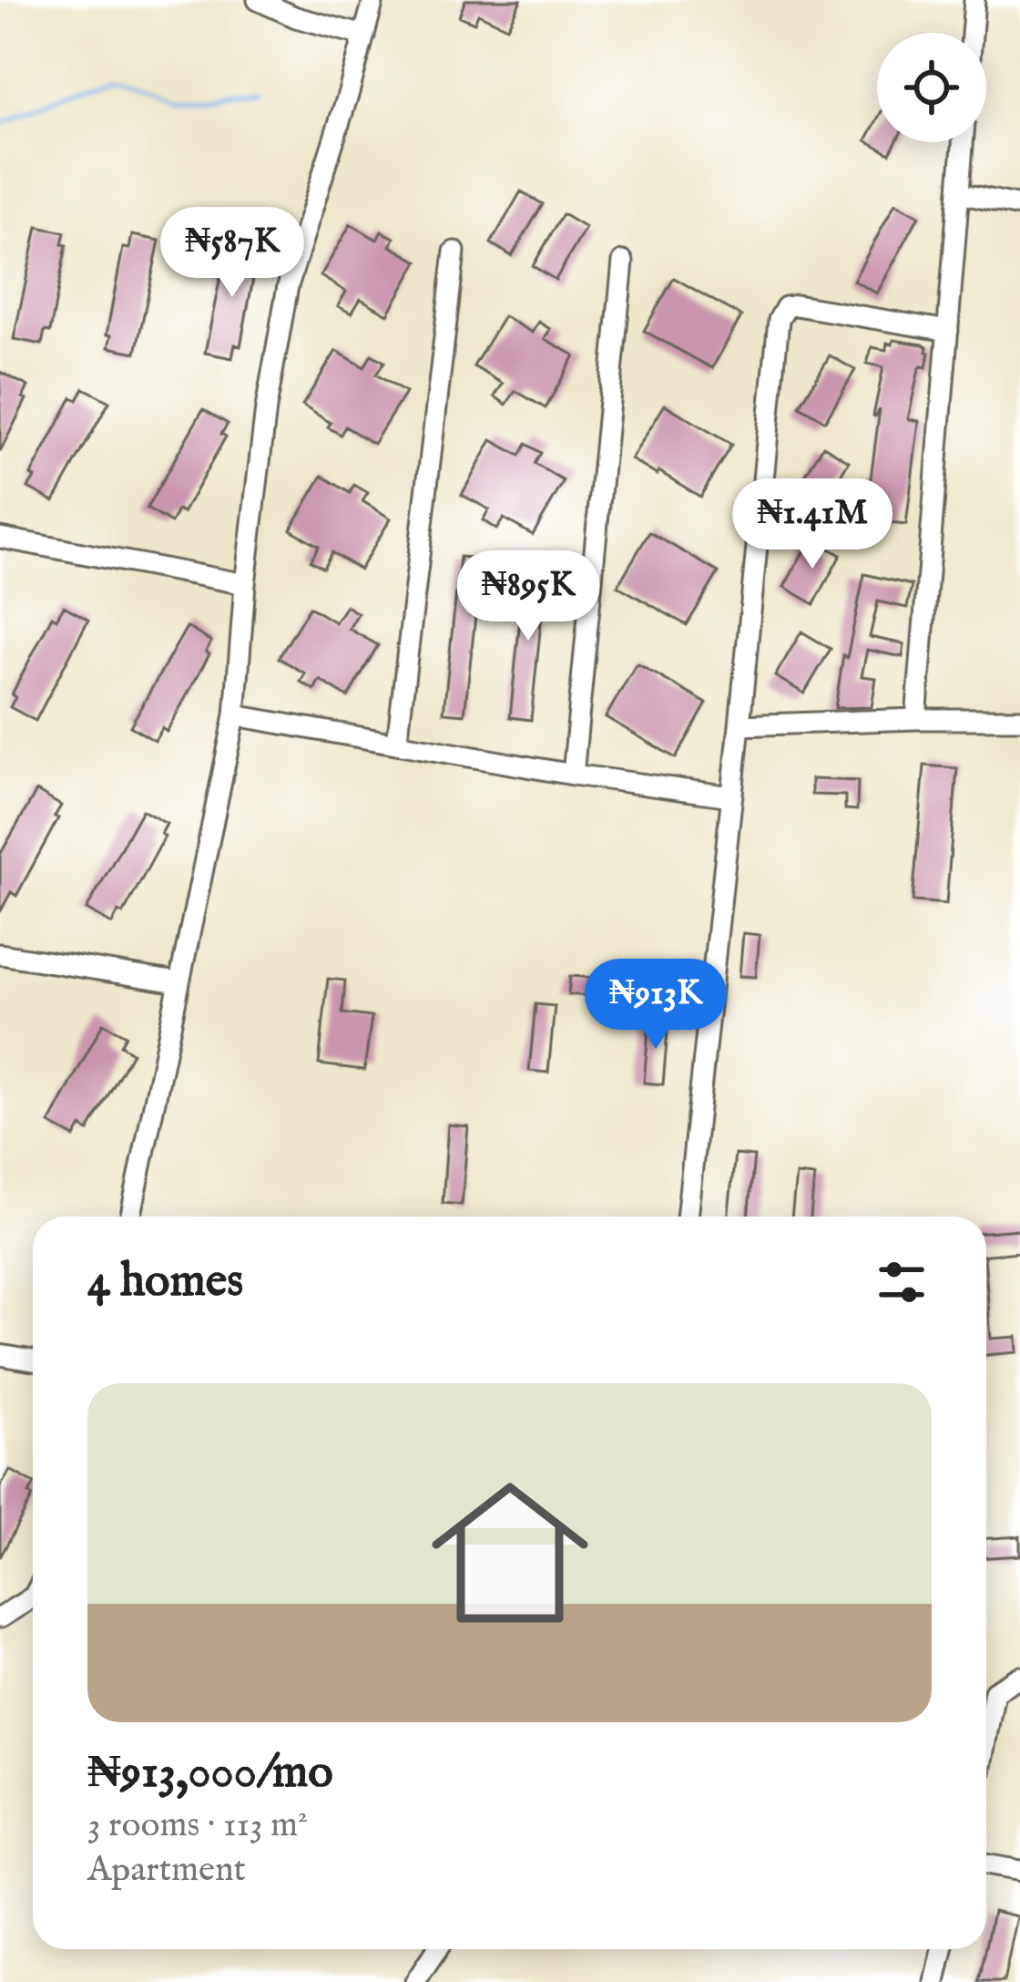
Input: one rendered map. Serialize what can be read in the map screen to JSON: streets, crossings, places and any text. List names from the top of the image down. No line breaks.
{"page":{"price":["₦587K","₦1.41M","₦895K","₦913K"],"heading":"4 homes","list":[{"name":"₦913,000/mo","note":"3 rooms · 113 m² · Apartment"}]}}
